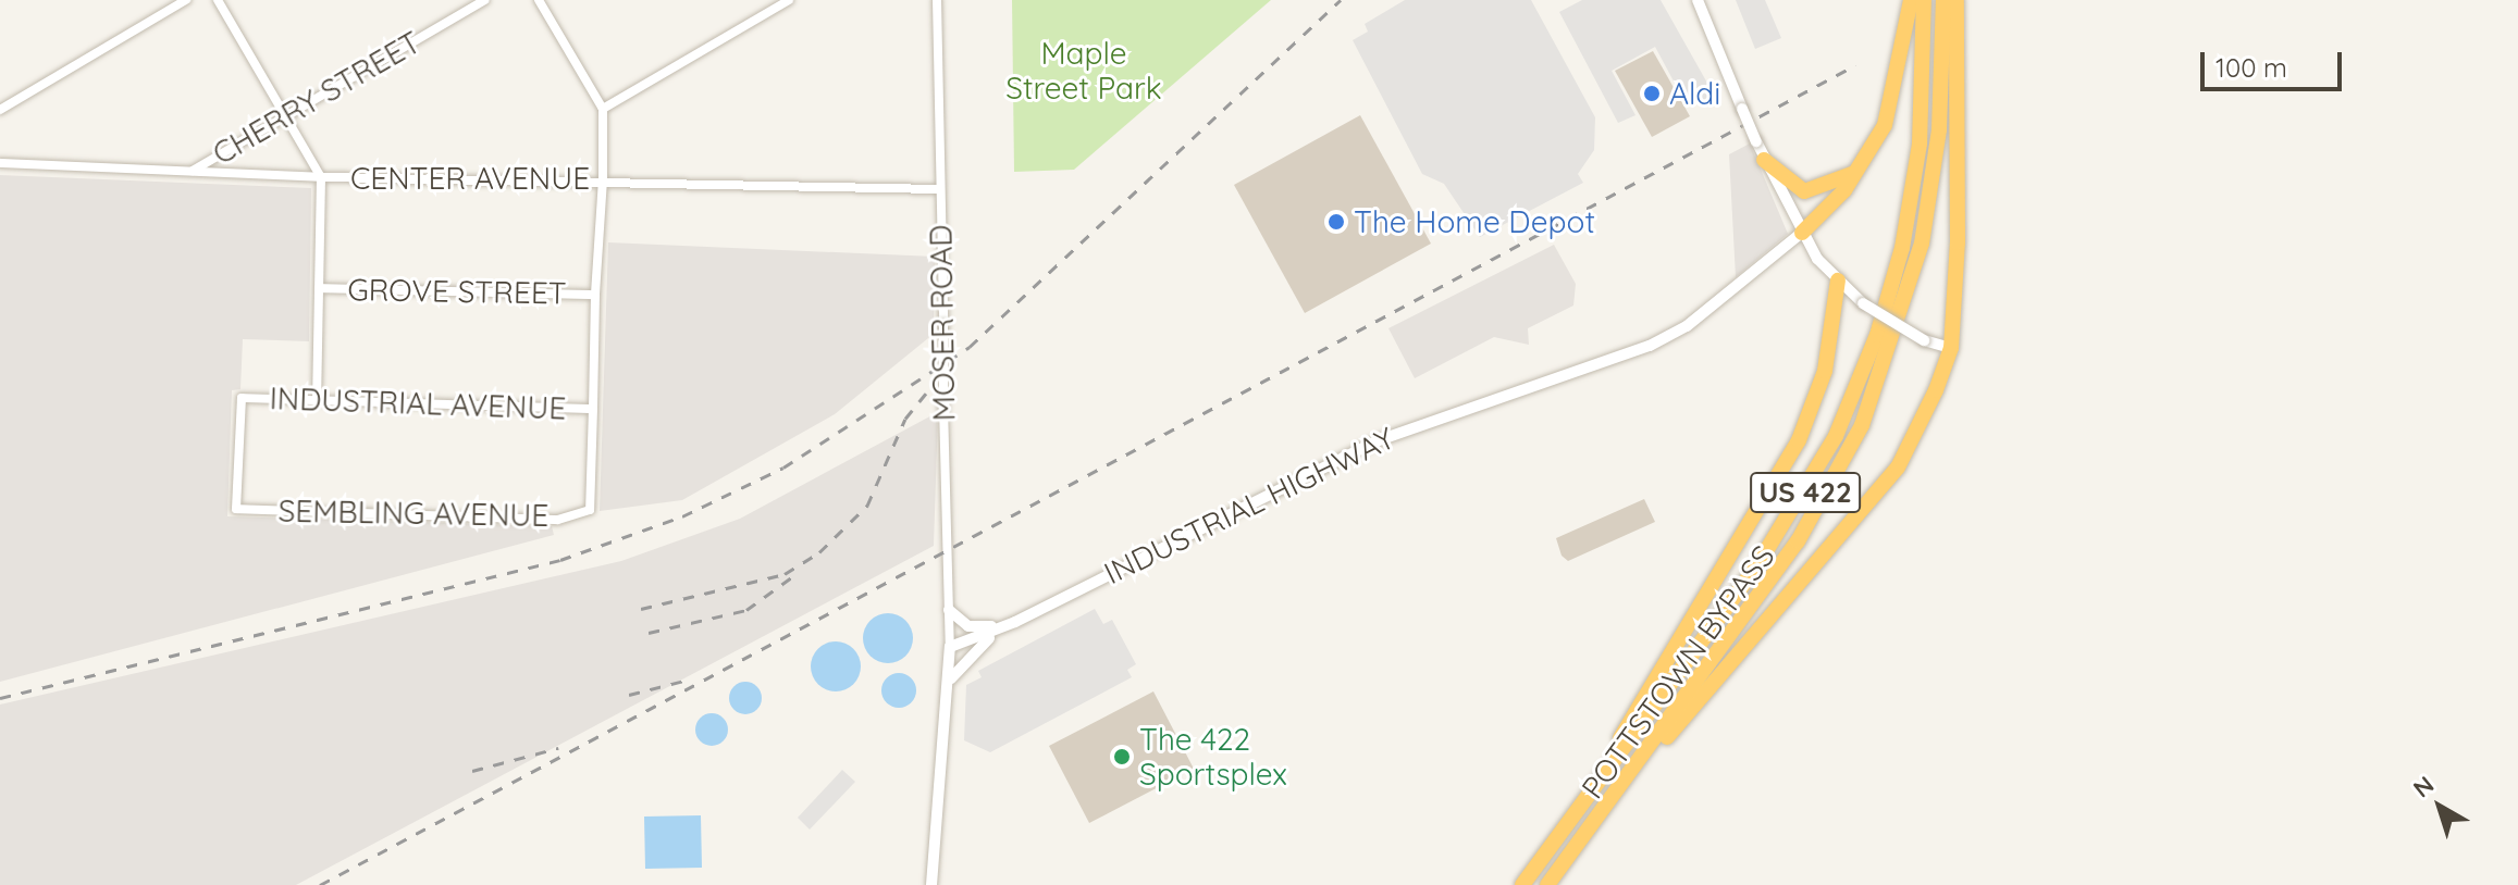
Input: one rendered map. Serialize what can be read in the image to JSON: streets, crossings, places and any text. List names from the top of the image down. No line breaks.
{"streets":{"highway":["US 422","POTTSTOWN BYPASS"],"street":["CHERRY STREET","CENTER AVENUE","GROVE STREET","MOSER ROAD","INDUSTRIAL AVENUE","INDUSTRIAL HIGHWAY","SEMBLING AVENUE"]},"crossings":[["CHERRY STREET","CENTER AVENUE"],["CENTER AVENUE","MOSER ROAD"],["MOSER ROAD","INDUSTRIAL HIGHWAY"],["INDUSTRIAL AVENUE","SEMBLING AVENUE"]],"parks":["Maple Street Park"],"places":["Aldi","The Home Depot","The 422 Sportsplex"],"scale_bar":"100 m","north":"top left"}
